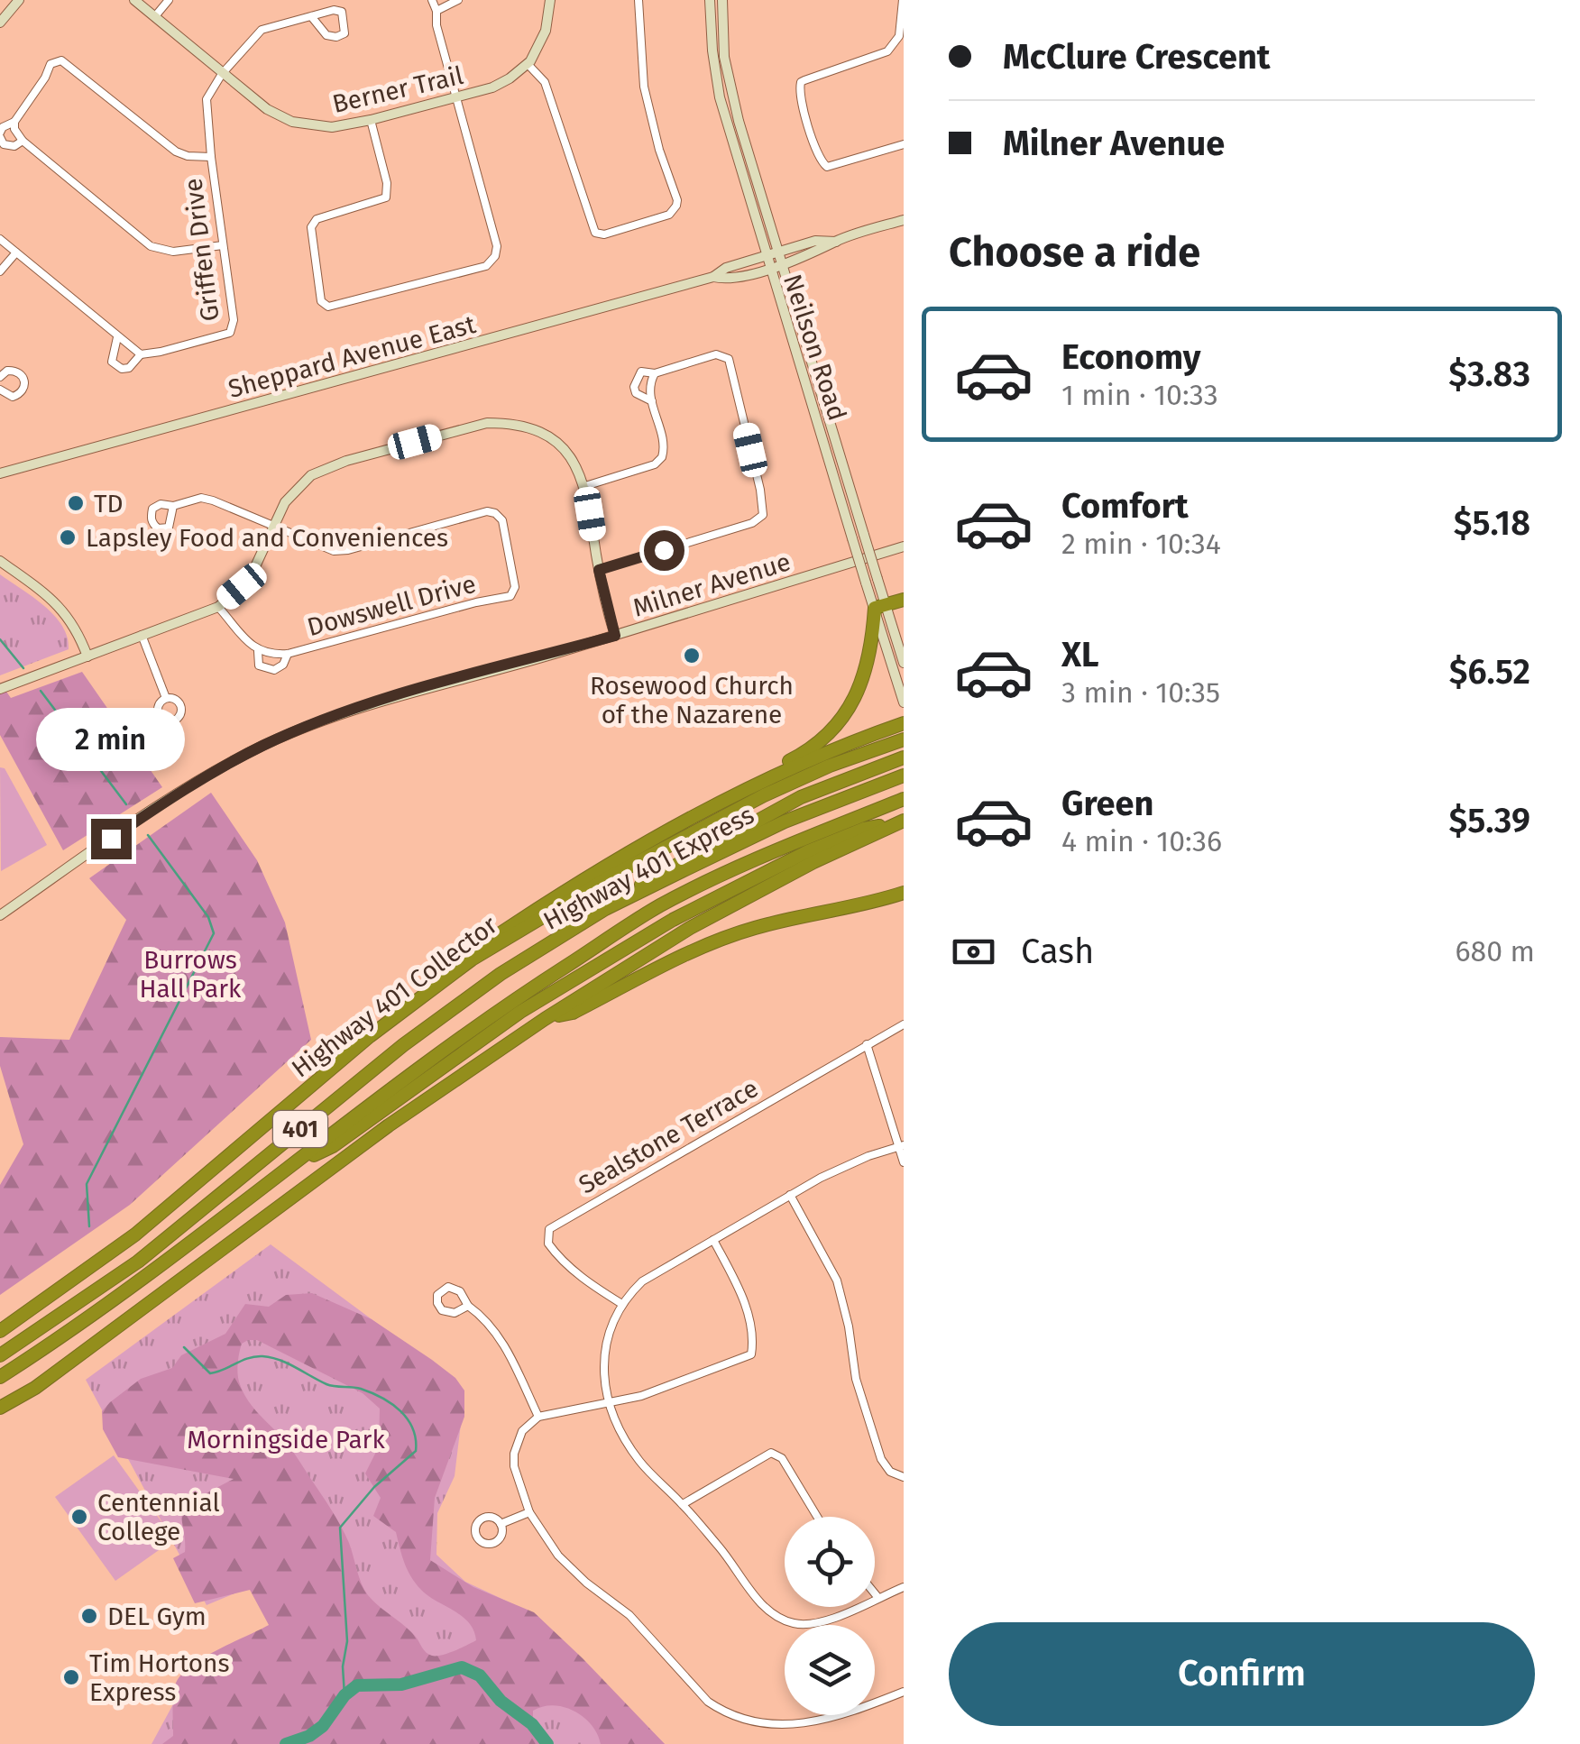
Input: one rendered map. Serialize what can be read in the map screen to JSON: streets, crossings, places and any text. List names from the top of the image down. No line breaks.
{"streets":{"highway":["Highway 401 Express","Highway 401 Collector","401"],"main road":["Berner Trail","Neilson Road","Sheppard Avenue East","Milner Avenue"],"street":["Griffen Drive","Dowswell Drive","Sealstone Terrace"]},"crossings":[["Berner Trail","Griffen Drive"],["Neilson Road","Sheppard Avenue East"]],"parks":["Burrows Hall Park","Morningside Park"],"places":["TD","Lapsley Food and Conveniences","Rosewood Church of the Nazarene","Centennial College","DEL Gym","Tim Hortons Express"],"page":{"banner":["McClure Crescent","Milner Avenue"],"heading":"Choose a ride","list":[{"name":"Economy","note":"1 min · 10:33","value":"$3.83"},{"name":"Comfort","note":"2 min · 10:34","value":"$5.18"},{"name":"XL","note":"3 min · 10:35","value":"$6.52"},{"name":"Green","note":"4 min · 10:36","value":"$5.39"}],"bubble":"2 min","pay":["Cash","680 m"],"buttons":"Confirm"}}
